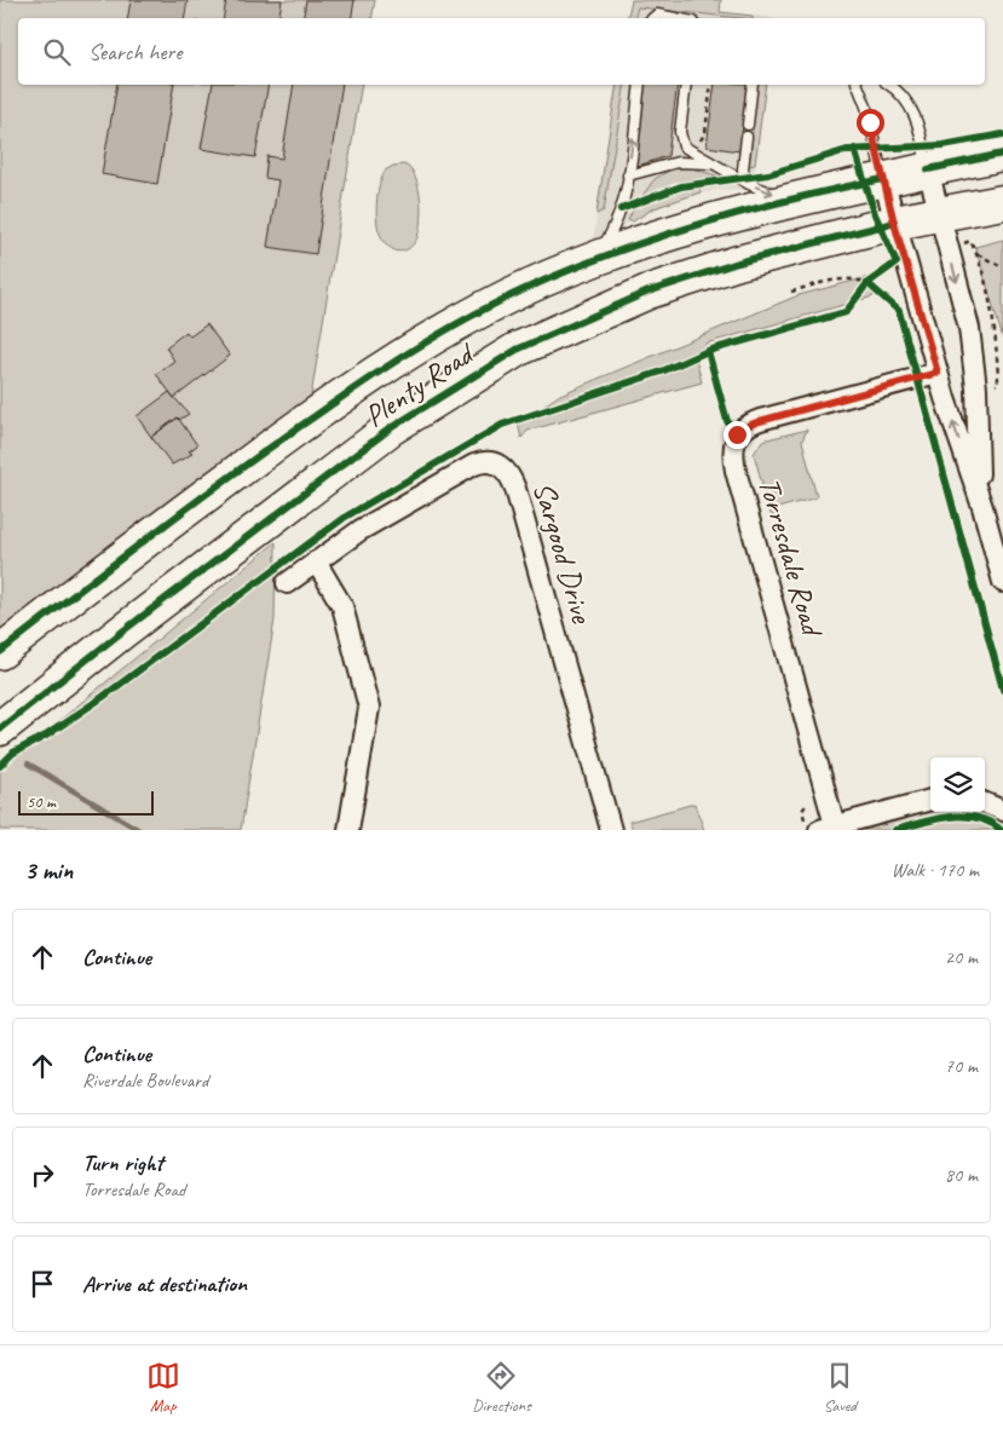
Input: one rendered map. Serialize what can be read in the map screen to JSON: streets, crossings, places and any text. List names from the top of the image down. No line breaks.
{"streets":{"highway":["Plenty Road"],"street":["Sargood Drive","Torresdale Road"]},"scale_bar":"50 m","page":{"search":"Search here","scale":"50 m","heading":["3 min","Walk · 170 m"],"list":[["Continue","20 m"],["Continue","Riverdale Boulevard","70 m"],["Turn right","Torresdale Road","80 m"],"Arrive at destination"],"nav":["Map","Directions","Saved"]}}
